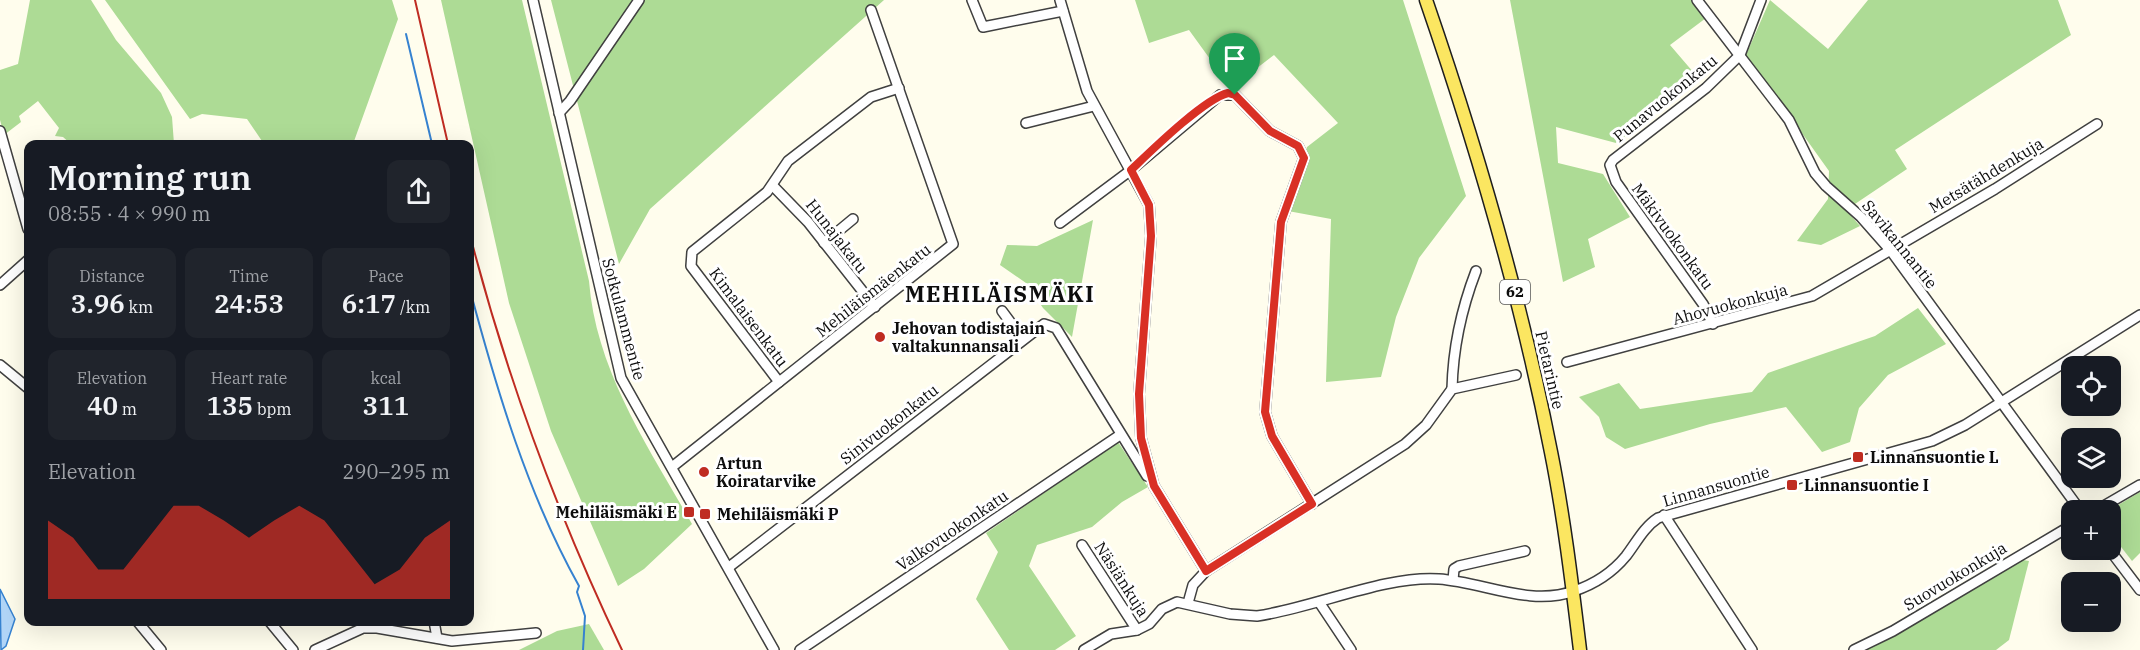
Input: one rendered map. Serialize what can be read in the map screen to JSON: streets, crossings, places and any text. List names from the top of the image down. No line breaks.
{"streets":{"main road":["62","Pietarintie"],"street":["Punavuokonkatu","Metsätähdenkuja","Hunajakatu","Mäkivuokonkatu","Savikannantie","Mehiläismäenkatu","Ahovuokonkuja","Kimalaisenkatu","Sotkulammentie","Sinivuokonkatu","Linnansuontie","Valkovuokonkatu","Suovuokonkuja","Näsiänkuja"]},"crossings":[["Punavuokonkatu","Mäkivuokonkatu"],["Punavuokonkatu","Savikannantie"],["Metsätähdenkuja","Savikannantie"],["Metsätähdenkuja","Ahovuokonkuja"],["Hunajakatu","Mehiläismäenkatu"],["Hunajakatu","Kimalaisenkatu"],["Mäkivuokonkatu","Ahovuokonkuja"],["Savikannantie","Ahovuokonkuja"],["Savikannantie","Linnansuontie"],["Mehiläismäenkatu","Kimalaisenkatu"],["Mehiläismäenkatu","Sotkulammentie"],["Sotkulammentie","Sinivuokonkatu"],["Pietarintie","Linnansuontie"],["Sinivuokonkatu","Valkovuokonkatu"]],"districts":["MEHILÄISMÄKI"],"places":{"other":["Jehovan todistajain valtakunnansali","Artun Koiratarvike"],"transit":["Linnansuontie L","Linnansuontie I","Mehiläismäki E","Mehiläismäki P"]},"page":{"heading":["Morning run","08:55 · 4 × 990 m"],"stats":[["Distance","3.96 km"],["Time","24:53"],["Pace","6:17 /km"],["Elevation","40 m"],["Heart rate","135 bpm"],["kcal","311"]],"map_buttons":["+","−"],"chart":["Elevation","290–295 m"]}}
